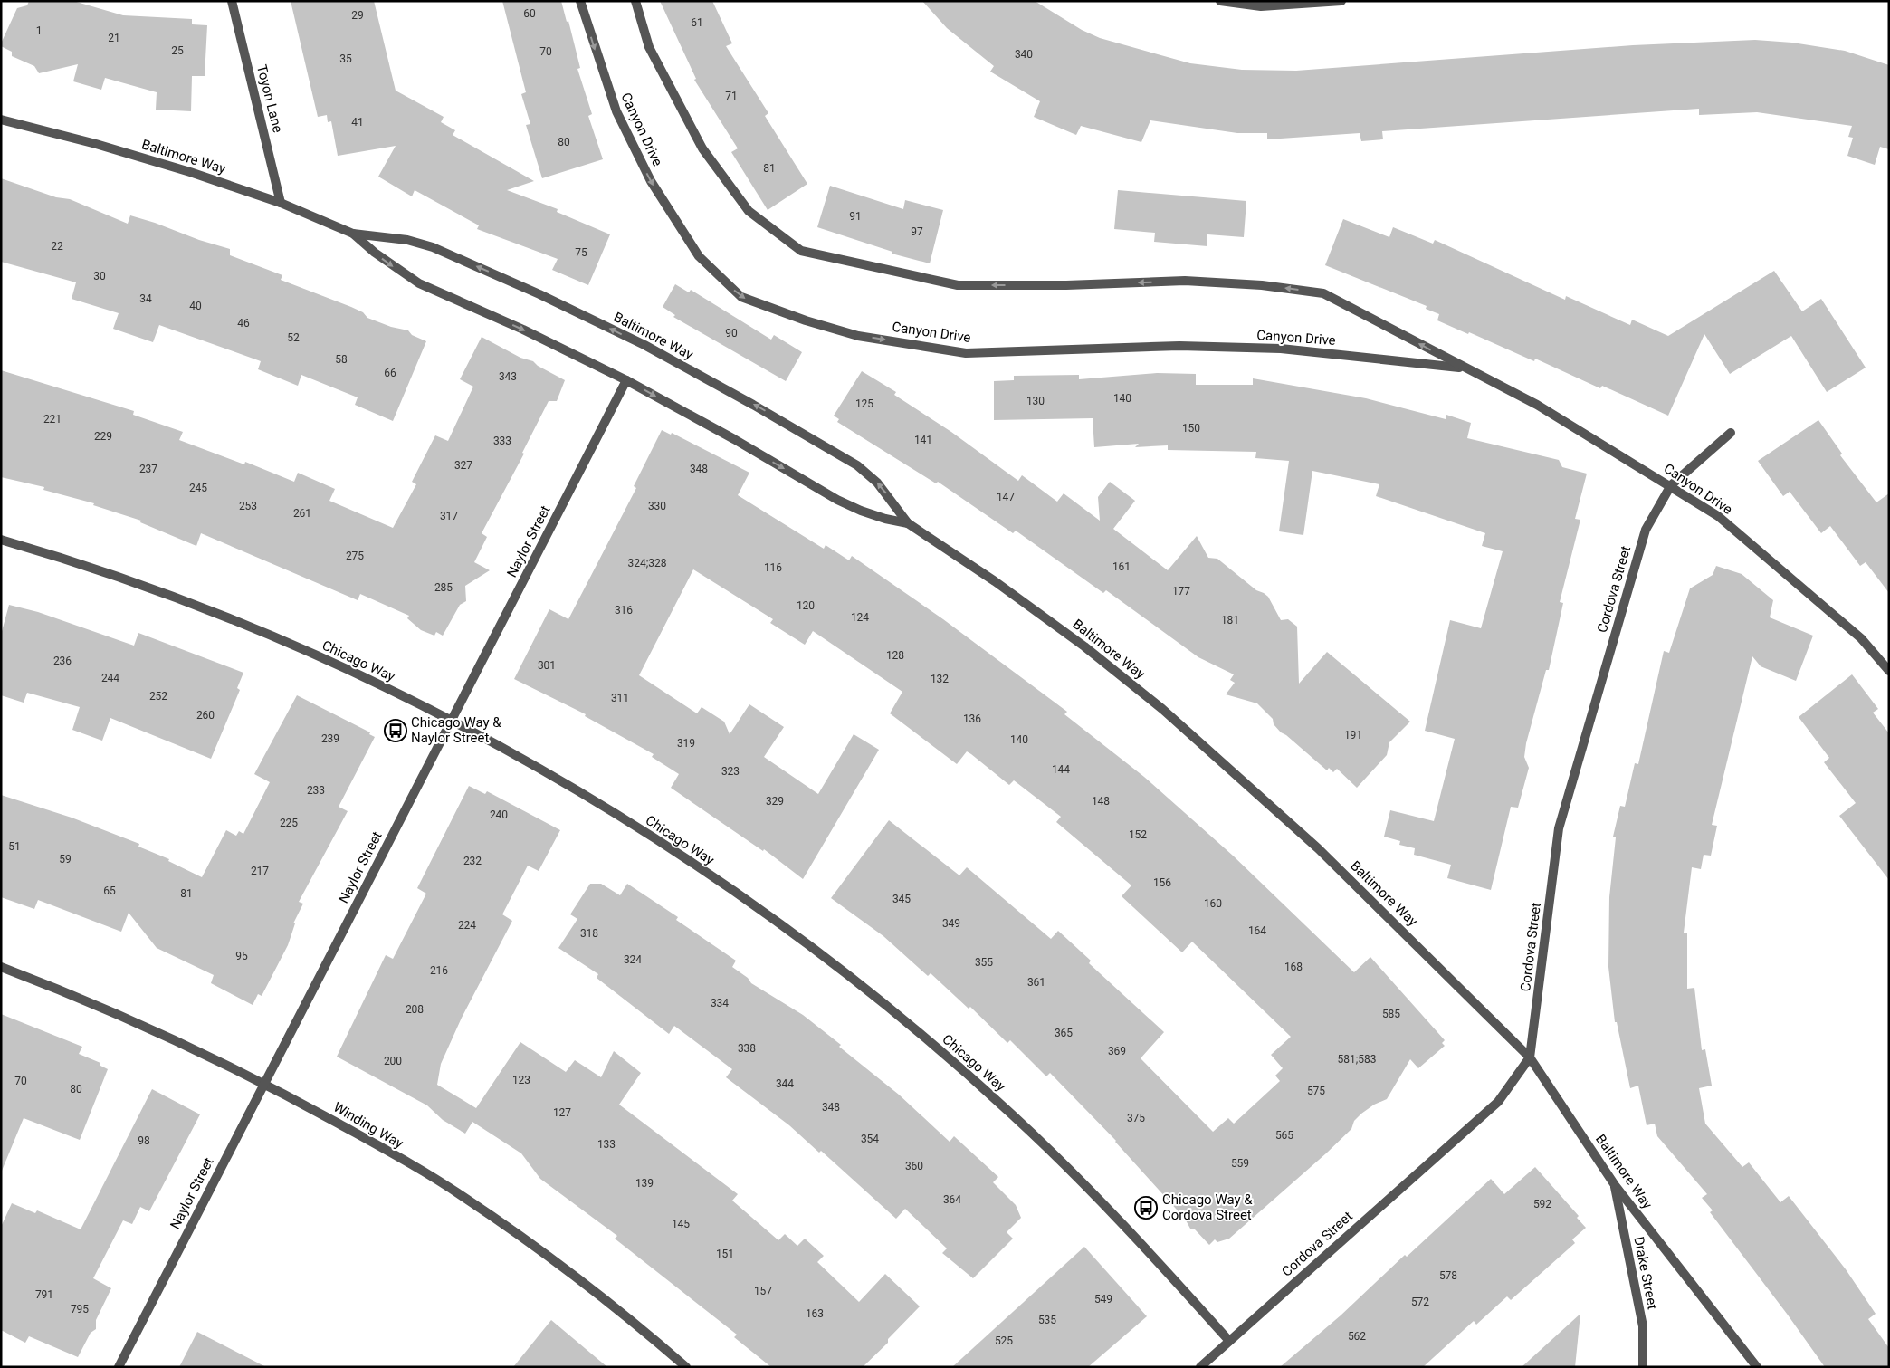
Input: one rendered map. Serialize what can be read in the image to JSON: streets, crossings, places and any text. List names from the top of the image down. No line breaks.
{"streets":{"street":["Toyon Lane","Canyon Drive","Baltimore Way","Naylor Street","Cordova Street","Chicago Way","Winding Way","Drake Street"]},"crossings":[["Toyon Lane","Baltimore Way"],["Canyon Drive","Cordova Street"],["Baltimore Way","Naylor Street"],["Baltimore Way","Cordova Street"],["Baltimore Way","Drake Street"],["Naylor Street","Chicago Way"],["Naylor Street","Winding Way"],["Cordova Street","Chicago Way"]],"places":{"bus stop":["Chicago Way & Naylor Street","Chicago Way & Cordova Street"]},"house_numbers":["60","29","61","1","21","25","70","340","35","71","41","80","81","91","97","22","75","30","34","40","46","90","52","58","66","343","140","130","125","221","150","229","141","333","327","237","348","245","147","253","330","261","317","275","324;328","161","116","285","177","120","316","124","181","128","236","301","244","132","252","311","260","136","191","239","140","319","144","323","233","329","148","240","225","152","51","59","232","217","156","65","81","345","160","349","224","164","318","95","324","355","168","216","361","334","208","585","365","338","369","581;583","200","123","70","344","80","575","348","127","375","565","354","98","133","559","360","139","364","592","145","151","578","157","791","549","572","795","163","535","562","525"]}
